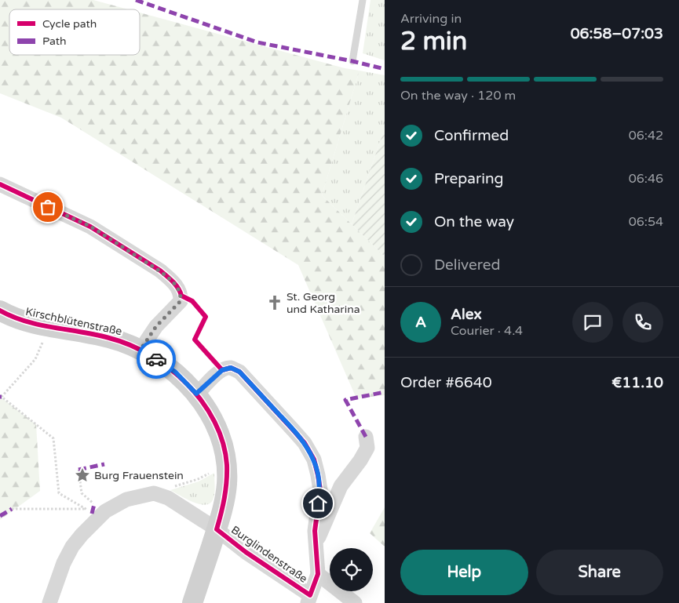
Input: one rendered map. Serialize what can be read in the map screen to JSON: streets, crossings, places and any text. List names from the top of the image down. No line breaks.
{"streets":{"main road":["Kirschblütenstraße"],"street":["Burglindenstraße"]},"crossings":[["Kirschblütenstraße","Burglindenstraße"]],"places":{"church":["St. Georg und Katharina"],"place":["Burg Frauenstein"]},"legend":["Cycle path","Path"],"page":{"heading":["2 min","Arriving in","06:58–07:03"],"panel":["Alex","Courier · 4.4","Order #6640","€11.10"],"bar":"On the way · 120 m","list":[["Confirmed","06:42"],["Preparing","06:46"],["On the way","06:54"],"Delivered"],"round":"A","buttons":["Help","Share"]}}
